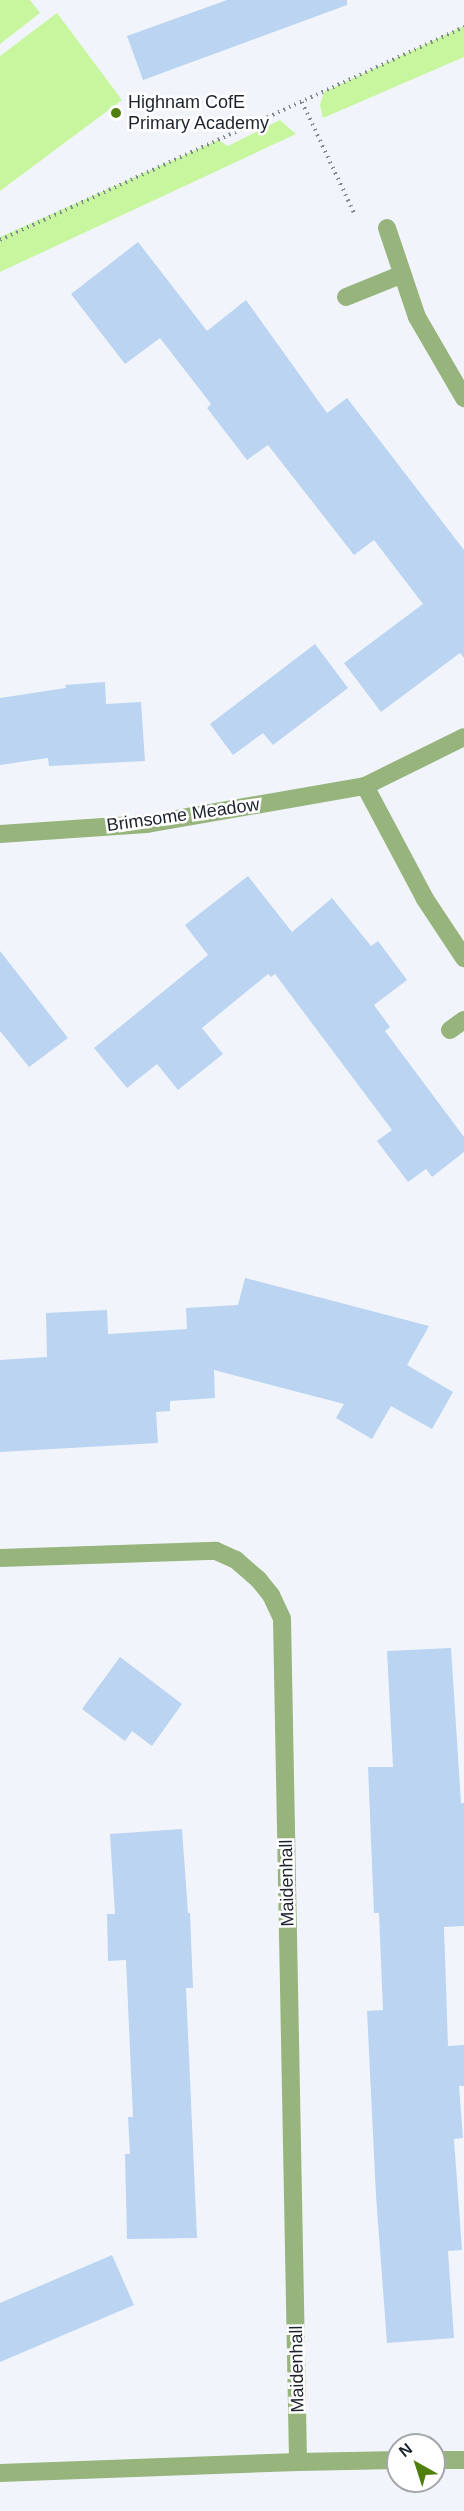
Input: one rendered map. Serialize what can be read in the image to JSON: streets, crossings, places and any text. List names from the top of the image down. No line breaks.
{"streets":{"street":["Brimsome Meadow","Maidenhall"]},"places":["Highnam CofE Primary Academy"],"north":"top left"}
